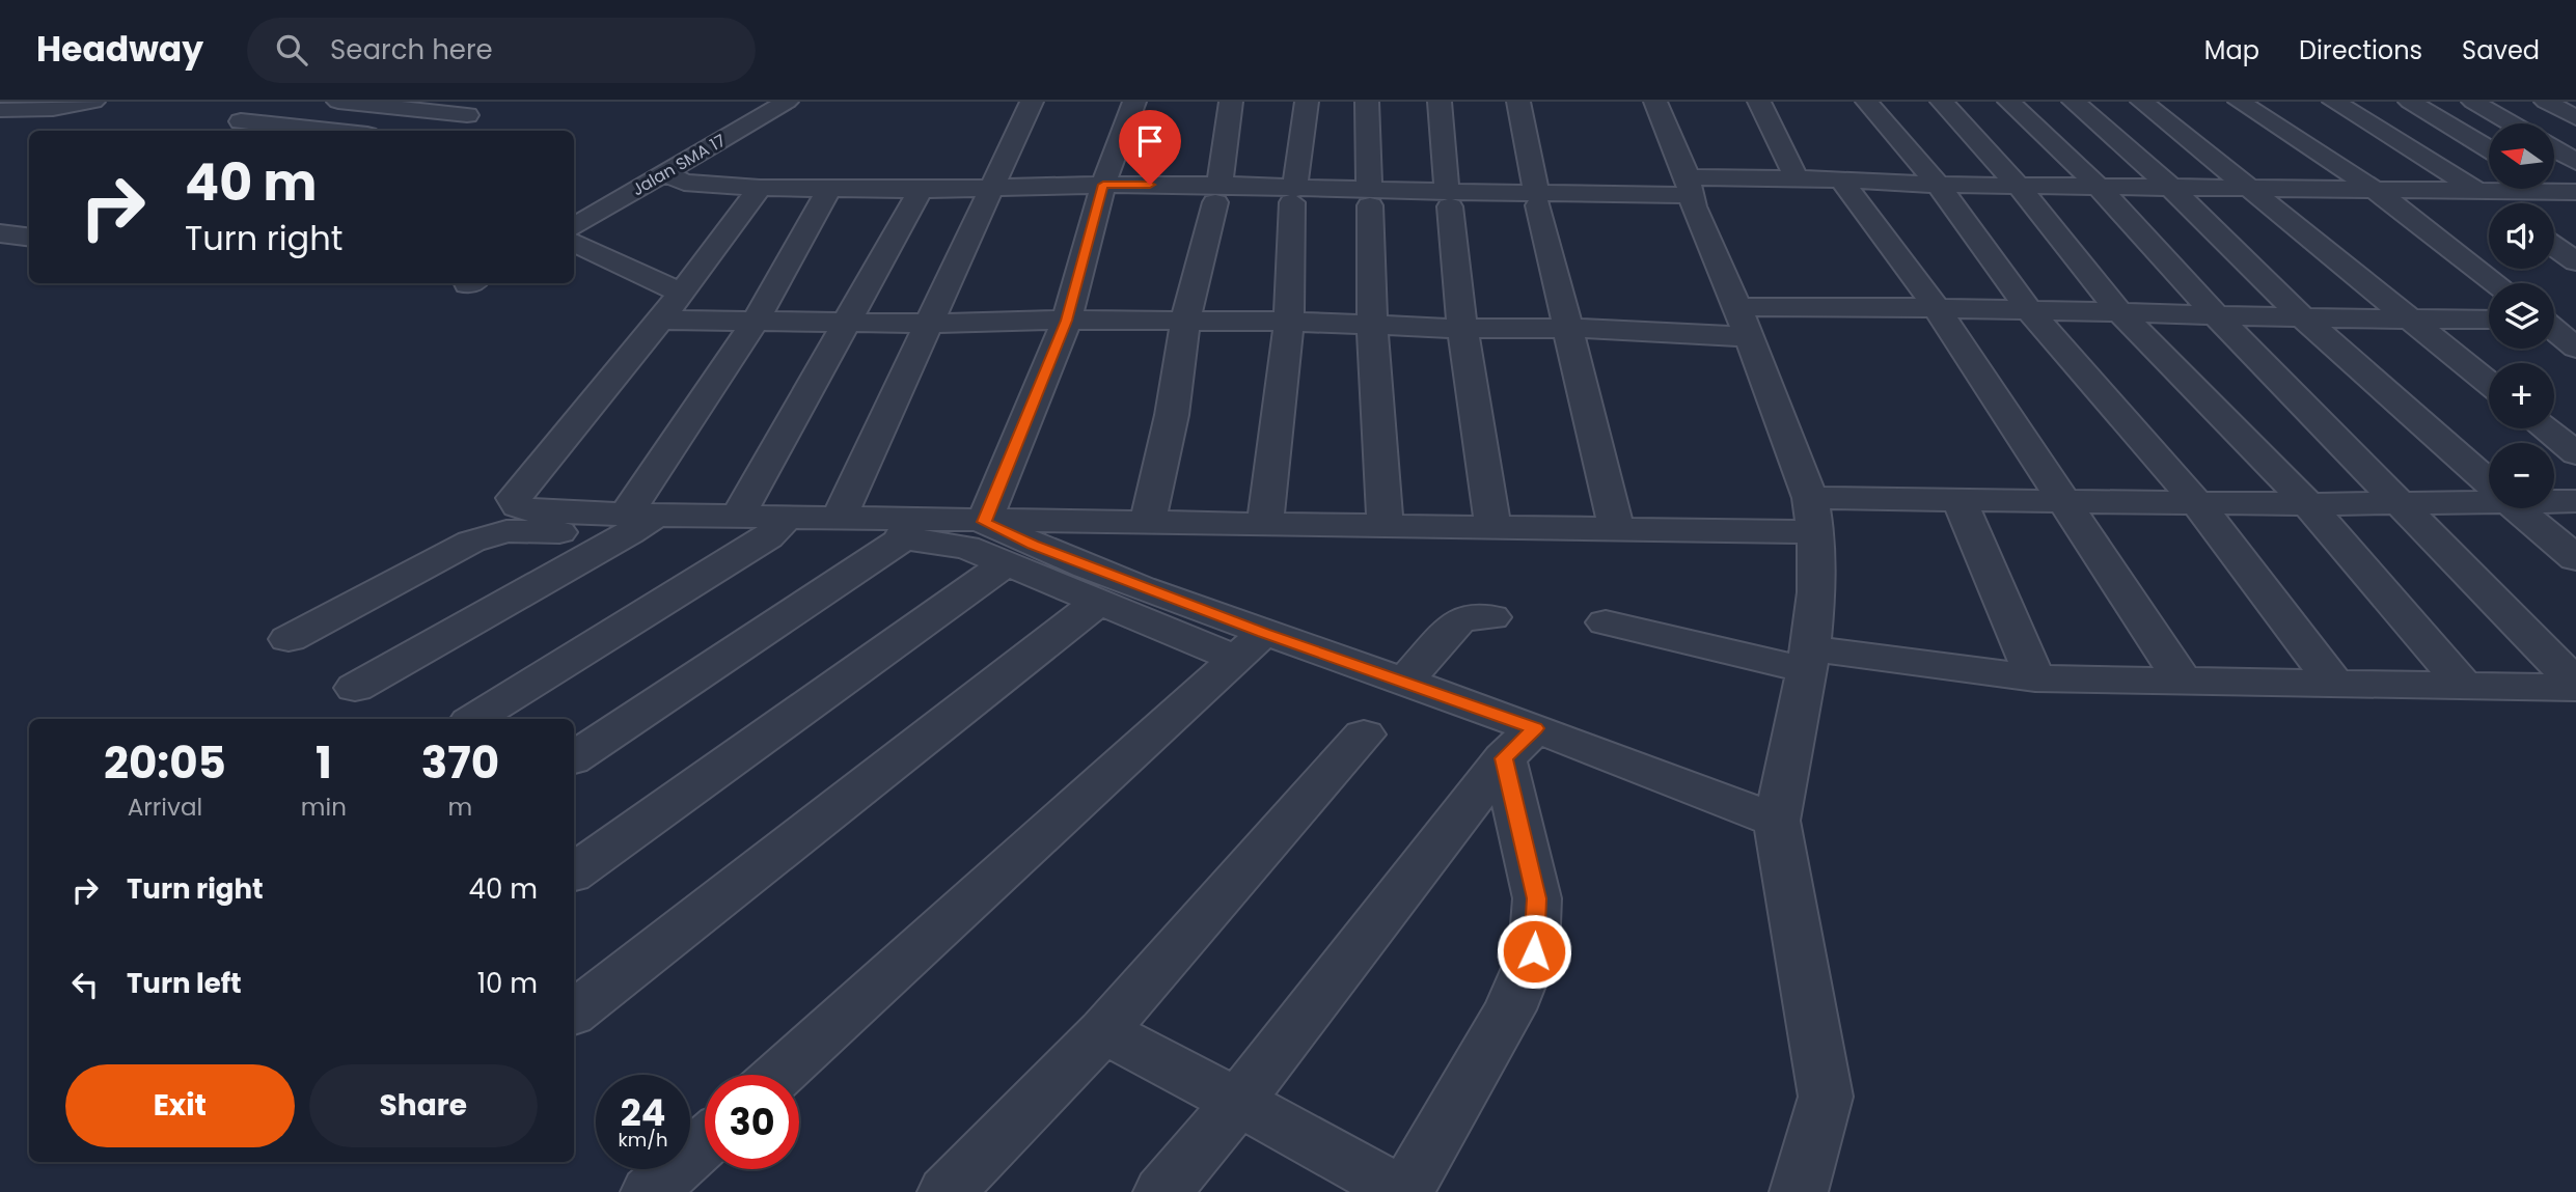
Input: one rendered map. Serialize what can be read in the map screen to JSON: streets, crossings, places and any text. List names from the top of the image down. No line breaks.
{"streets":{"street":["Jalan SMA 17"]},"north":"left","page":{"header":"Headway","search":"Search here","nav":["Map","Directions","Saved"],"map_buttons":["+","−"],"turn":["40 m","Turn right"],"eta":["20:05","Arrival","1","min","370","m"],"list":[{"name":"Turn right","value":"40 m"},{"name":"Turn left","value":"10 m"}],"buttons":["Exit","Share"],"speed":"24 km/h","limit":"30"}}
